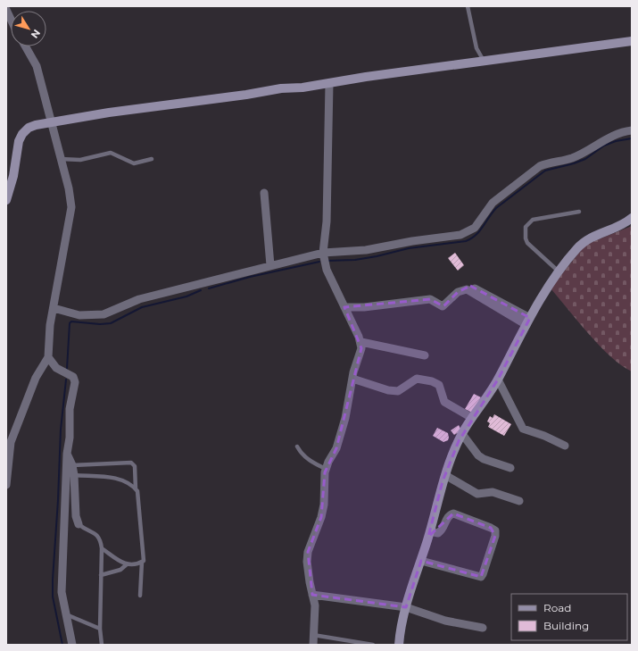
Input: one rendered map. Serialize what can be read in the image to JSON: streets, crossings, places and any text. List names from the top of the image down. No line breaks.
{"legend":["Road","Building"],"north":"bottom right"}
